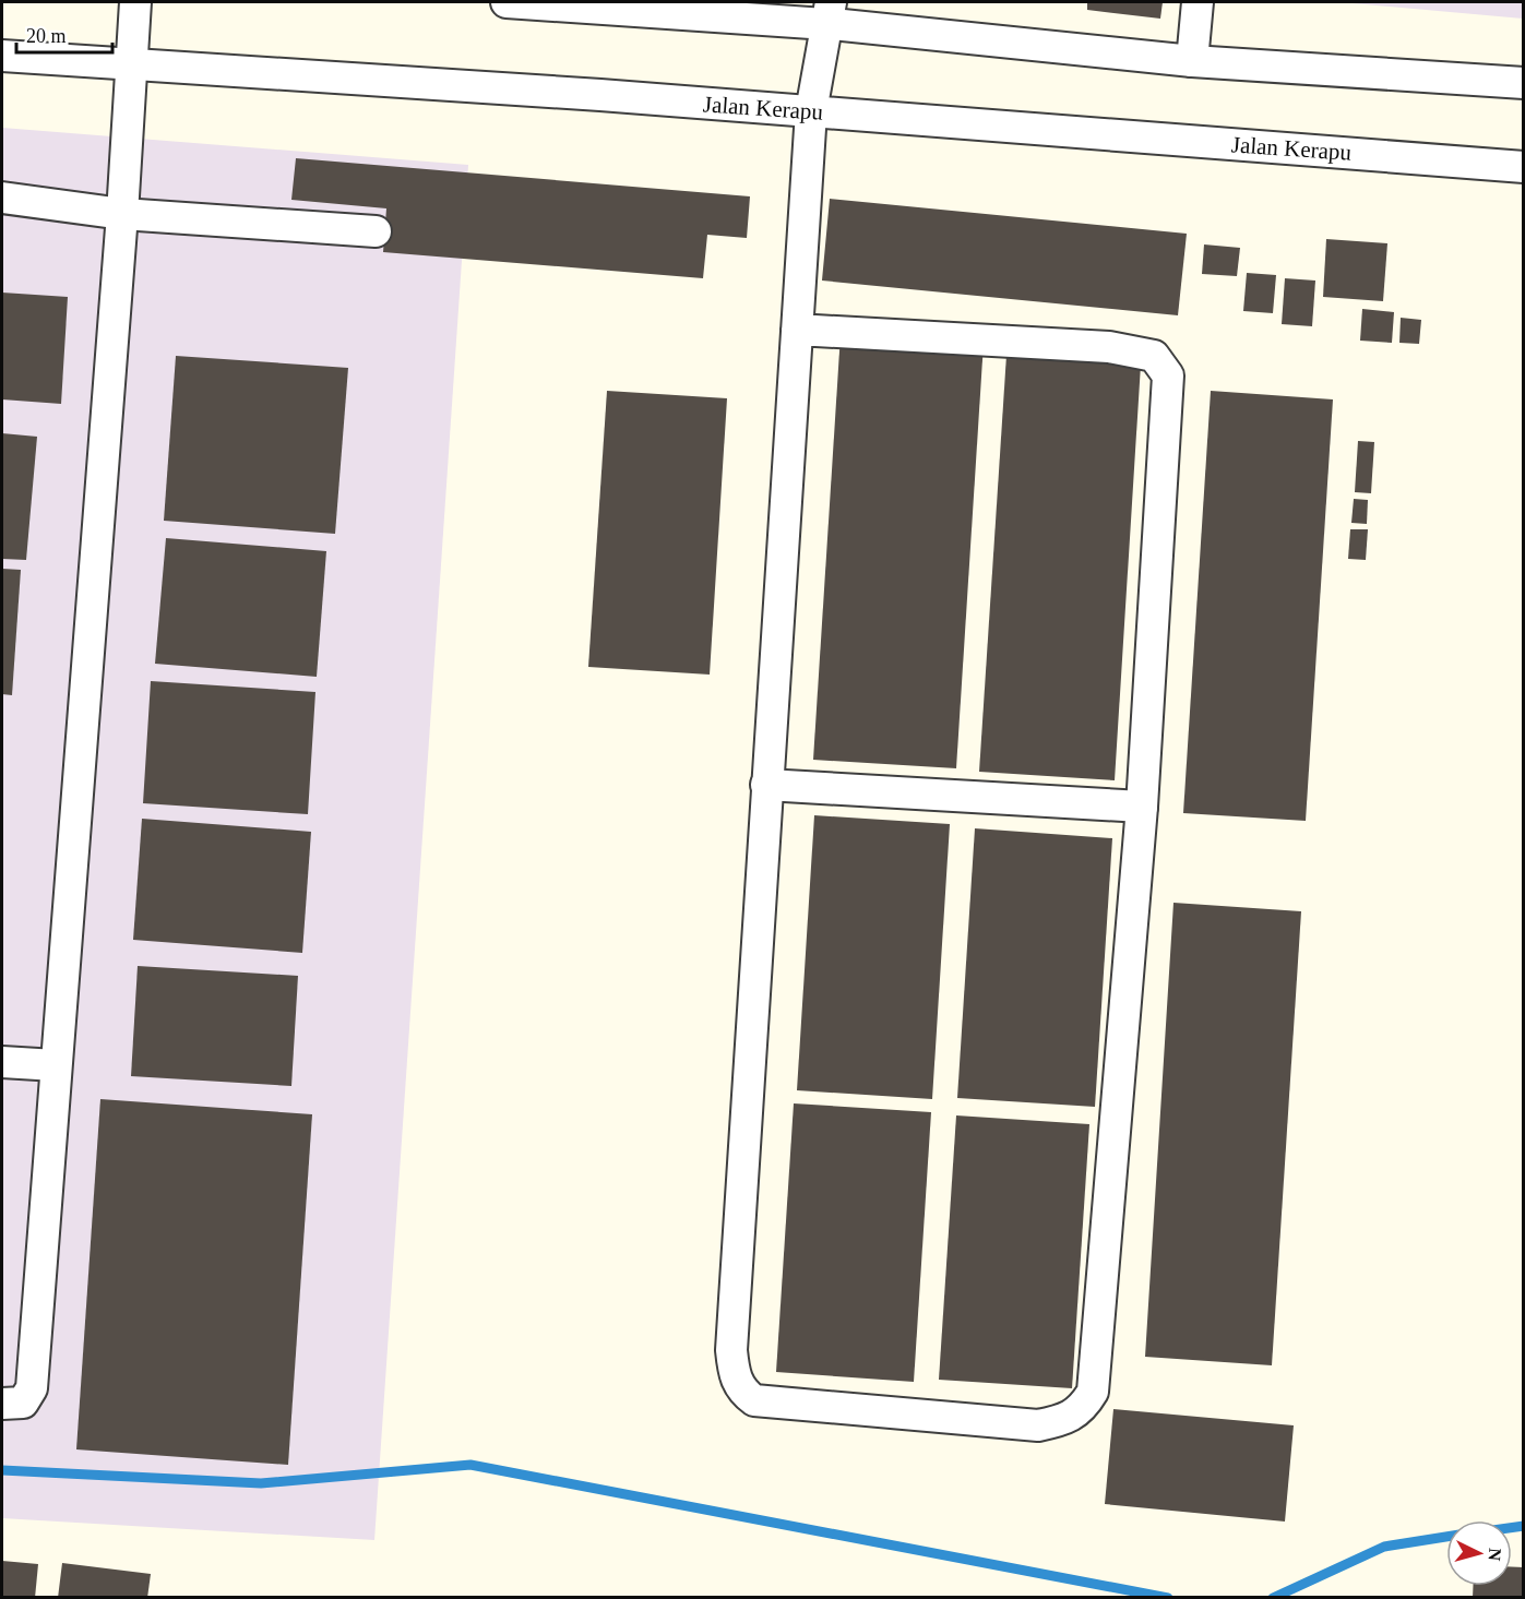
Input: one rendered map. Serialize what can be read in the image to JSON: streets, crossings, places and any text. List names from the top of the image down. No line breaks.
{"streets":{"street":["Jalan Kerapu"]},"scale_bar":"20 m","north":"right"}
